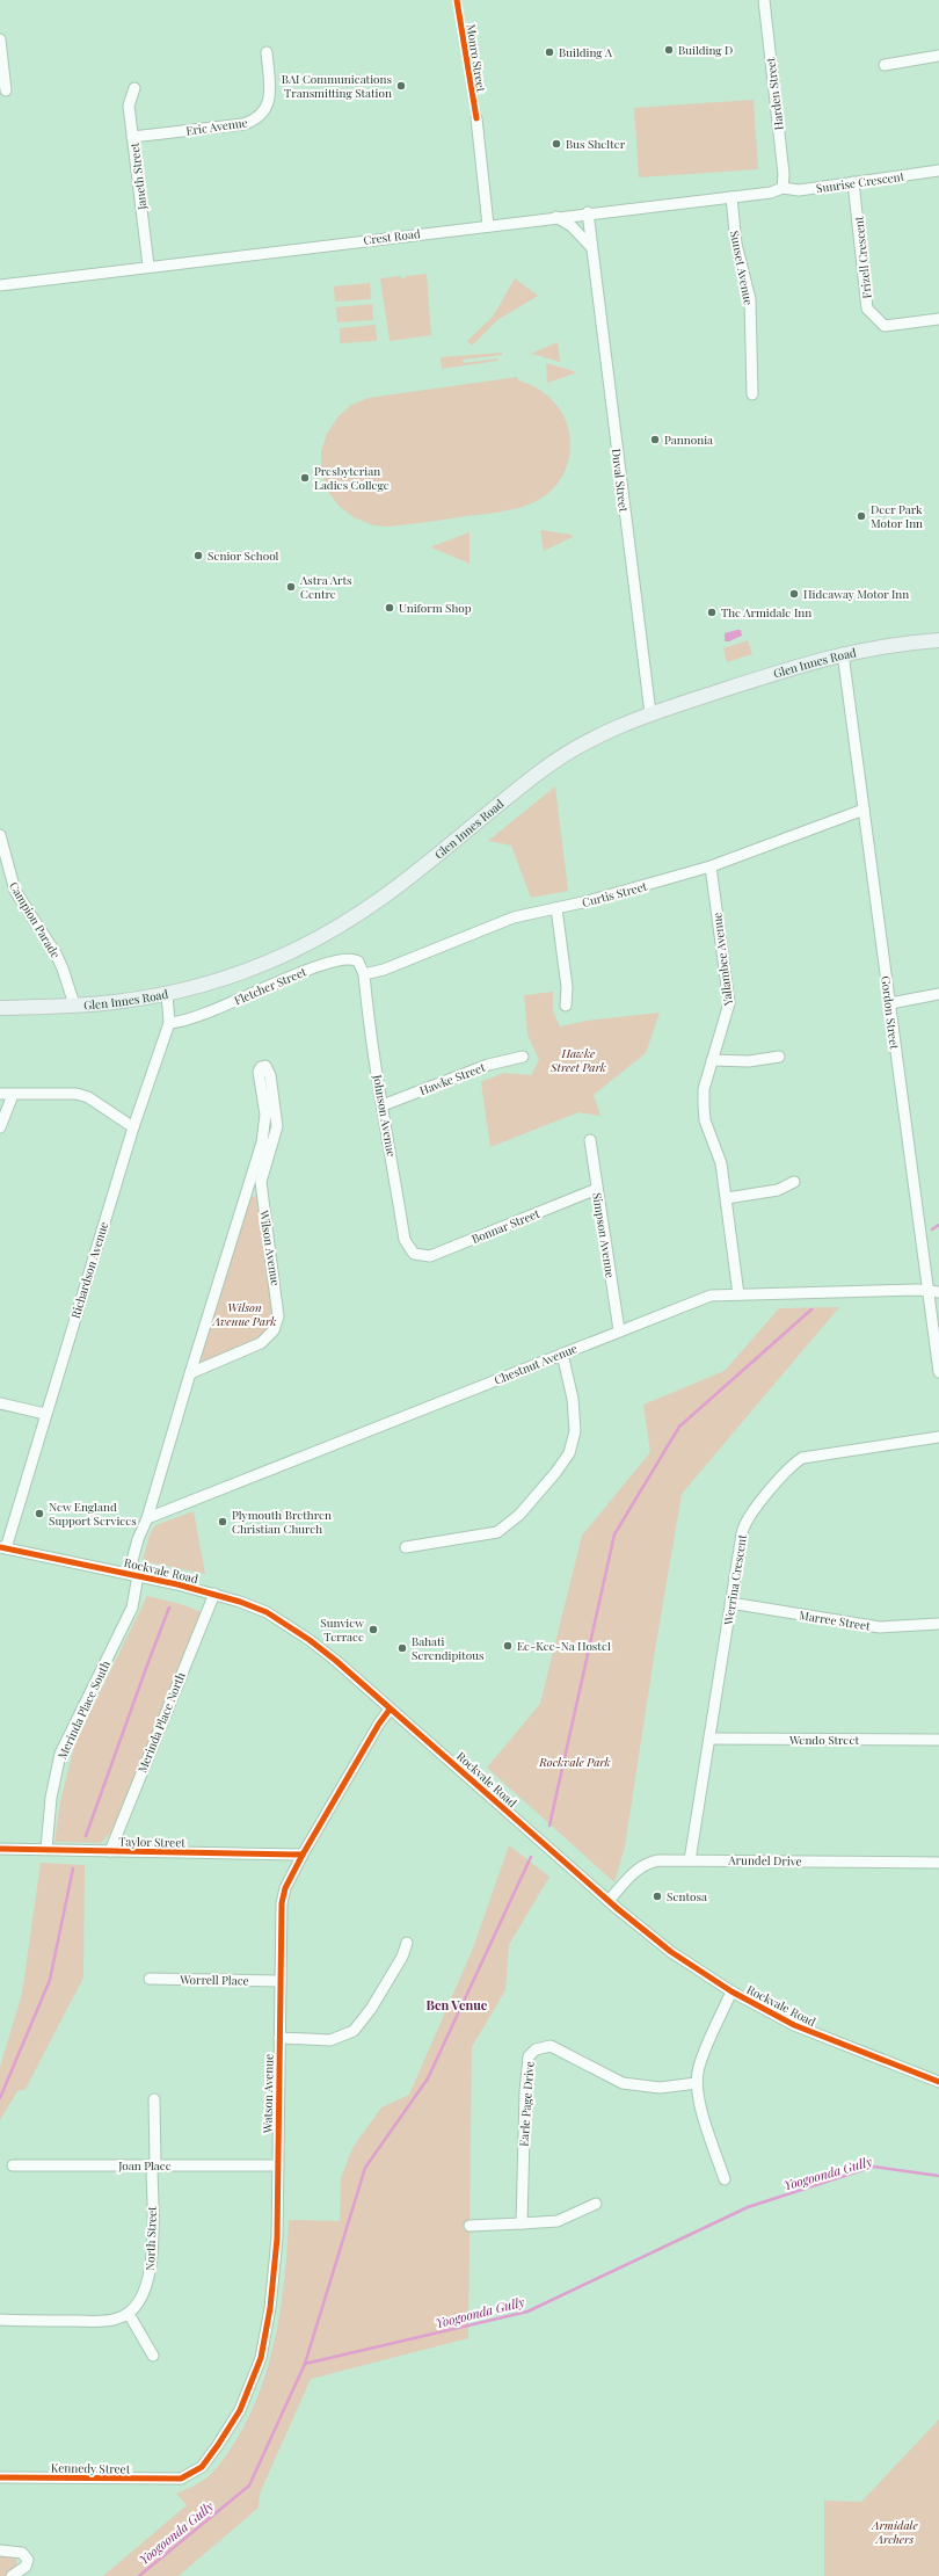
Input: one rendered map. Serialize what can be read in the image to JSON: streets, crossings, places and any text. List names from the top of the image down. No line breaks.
{"streets":{"main road":["Glen Innes Road"],"street":["Harden Street","Eric Avenue","Janeth Street","Sunrise Crescent","Crest Road","Frizell Crescent","Sunset Avenue","Duval Street","Curtis Street","Campion Parade","Yallambee Avenue","Fletcher Street","Gordon Street","Hawke Street","Johnson Avenue","Bonnar Street","Simpson Avenue","Wilson Avenue","Richardson Avenue","Chestnut Avenue","Rockvale Road","Werrina Crescent","Marree Street","Merinda Place South","Merinda Place North","Wendo Street","Taylor Street","Arundel Drive","Worrell Place","Watson Avenue","Earle Page Drive","Joan Place","North Street","Kennedy Street"],"cycle path":["Monro Street"]},"crossings":[["Harden Street","Sunrise Crescent"],["Harden Street","Crest Road"],["Eric Avenue","Janeth Street"],["Janeth Street","Crest Road"],["Sunrise Crescent","Crest Road"],["Sunrise Crescent","Frizell Crescent"],["Crest Road","Sunset Avenue"],["Crest Road","Duval Street"],["Duval Street","Glen Innes Road"],["Glen Innes Road","Campion Parade"],["Glen Innes Road","Gordon Street"],["Glen Innes Road","Richardson Avenue"],["Curtis Street","Yallambee Avenue"],["Curtis Street","Fletcher Street"],["Curtis Street","Gordon Street"],["Curtis Street","Johnson Avenue"],["Yallambee Avenue","Chestnut Avenue"],["Fletcher Street","Johnson Avenue"],["Fletcher Street","Richardson Avenue"],["Gordon Street","Chestnut Avenue"],["Hawke Street","Johnson Avenue"],["Johnson Avenue","Bonnar Street"],["Bonnar Street","Simpson Avenue"],["Simpson Avenue","Chestnut Avenue"],["Wilson Avenue","Chestnut Avenue"],["Wilson Avenue","Rockvale Road"],["Wilson Avenue","Merinda Place South"],["Richardson Avenue","Rockvale Road"],["Rockvale Road","Merinda Place South"],["Rockvale Road","Merinda Place North"],["Rockvale Road","Arundel Drive"],["Rockvale Road","Watson Avenue"],["Werrina Crescent","Marree Street"],["Werrina Crescent","Wendo Street"],["Werrina Crescent","Arundel Drive"],["Merinda Place South","Taylor Street"],["Merinda Place North","Taylor Street"],["Taylor Street","Watson Avenue"],["Worrell Place","Watson Avenue"],["Watson Avenue","Joan Place"],["Watson Avenue","Kennedy Street"],["Joan Place","North Street"]],"districts":["Ben Venue"],"water":["Yoogoonda Gully"],"parks":["Hawke Street Park","Wilson Avenue Park","Rockvale Park","Armidale Archers"],"places":["Building D","Building A","BAI Communications Transmitting Station","Bus Shelter","Pannonia","Presbyterian Ladies College","Deer Park Motor Inn","Senior School","Astra Arts Centre","Hideaway Motor Inn","Uniform Shop","The Armidale Inn","New England Support Services","Plymouth Brethren Christian Church","Sunview Terrace","Ee-Kee-Na Hostel","Bahati Serendipitous","Sentosa"]}
